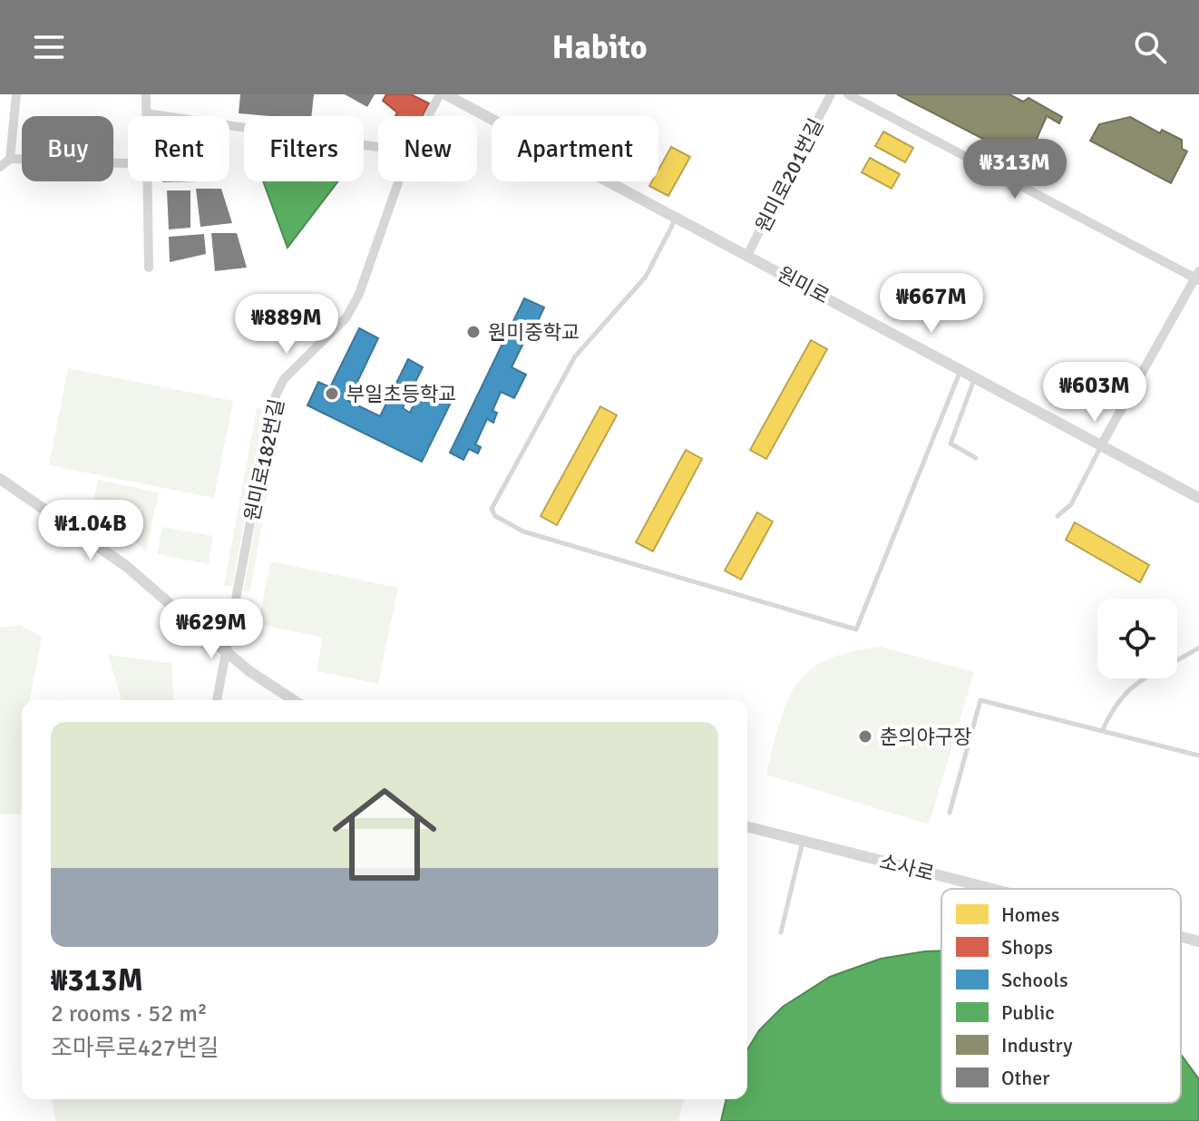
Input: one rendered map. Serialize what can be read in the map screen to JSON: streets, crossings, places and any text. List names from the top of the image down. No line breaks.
{"streets":{"street":["원미로201번길","원미로","원미로182번길","소사로"]},"crossings":[["원미로201번길","원미로"]],"places":["원미중학교","부일초등학교","춘의야구장"],"legend":["Homes","Shops","Schools","Public","Industry","Other"],"page":{"header":"Habito","chip":["Buy","Rent","Filters","New","Apartment"],"price":["₩313M","₩667M","₩889M","₩603M","₩1.04B","₩629M"],"list":[{"name":"₩313M","note":"2 rooms · 52 m² · 조마루로427번길"}]}}
